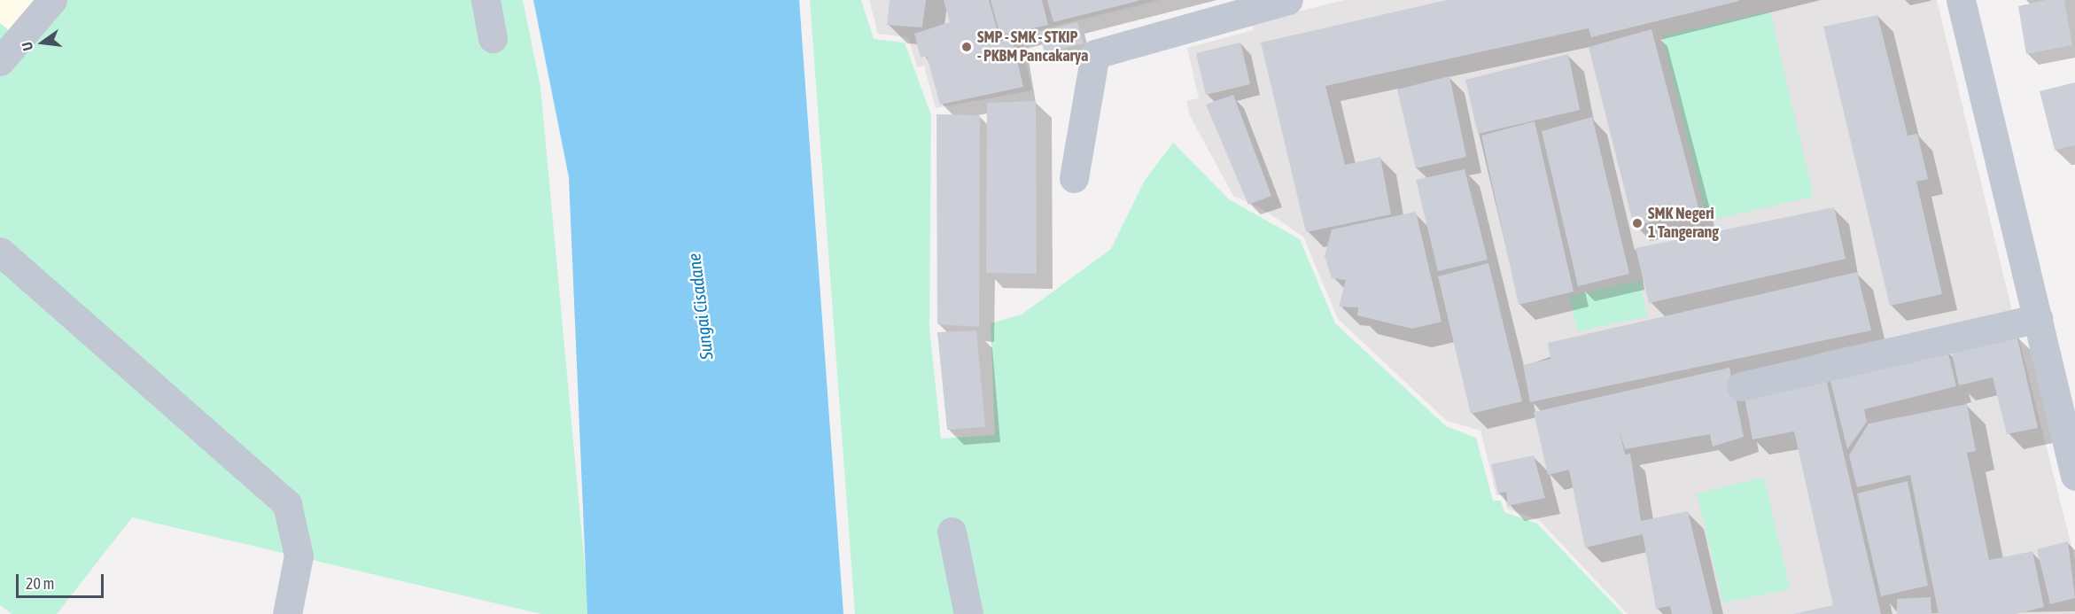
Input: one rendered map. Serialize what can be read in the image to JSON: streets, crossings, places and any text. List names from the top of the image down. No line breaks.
{"water":["Sungai Cisadane"],"places":["SMP - SMK - STKIP - PKBM Pancakarya","SMK Negeri 1 Tangerang"],"scale_bar":"20 m","north":"left"}
